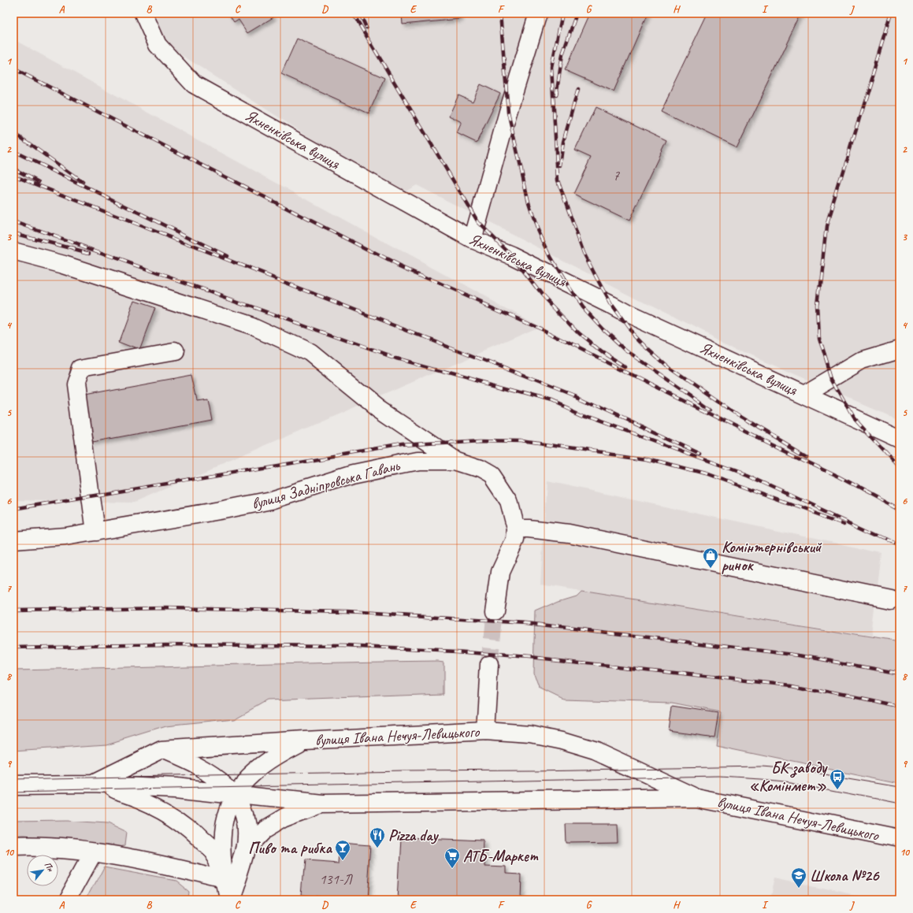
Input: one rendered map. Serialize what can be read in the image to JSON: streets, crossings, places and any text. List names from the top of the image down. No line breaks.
{"streets":{"main road":["Яхненківська вулиця","вулиця Задніпровська Гавань","вулиця Івана Нечуя-Левицького"]},"places":{"shop":["Комінтернівський ринок"],"bus stop":["БК заводу «Комінмет»"],"restaurant":["Pizza day"],"bar":["Пиво та рибка"],"supermarket":["АТБ-Маркет"],"school or university":["Школа №26"]},"house_numbers":["7","131-Л"],"north":"top right","grid":{"columns":["A","B","C","D","E","F","G","H","I","J"],"rows":["1","2","3","4","5","6","7","8","9","10"]}}
